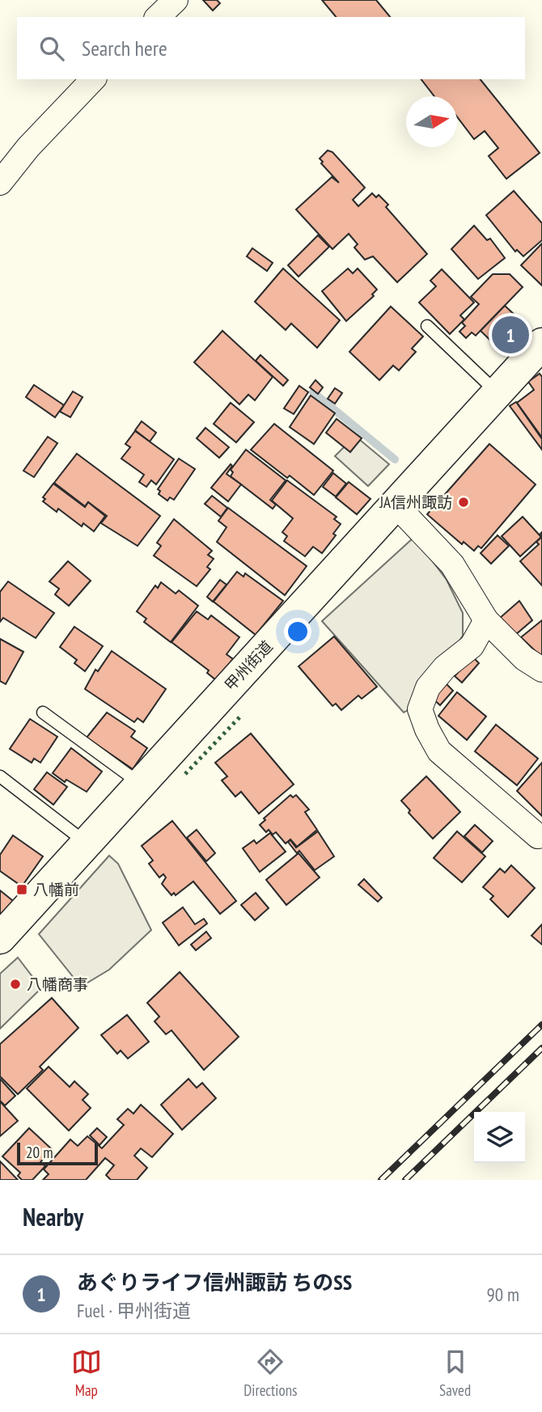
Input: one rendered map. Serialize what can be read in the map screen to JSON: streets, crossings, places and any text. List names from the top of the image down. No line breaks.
{"streets":{"highway":["甲州街道"]},"places":{"other":["JA信州諏訪","八幡商事"],"transit":["八幡前"]},"scale_bar":"20 m","north":"right","page":{"search":"Search here","pins":"1","scale":"20 m","heading":"Nearby","list":[{"mark":"1","name":"あぐりライフ信州諏訪 ちのSS","note":"Fuel · 甲州街道","value":"90 m"}],"nav":["Map","Directions","Saved"]}}
